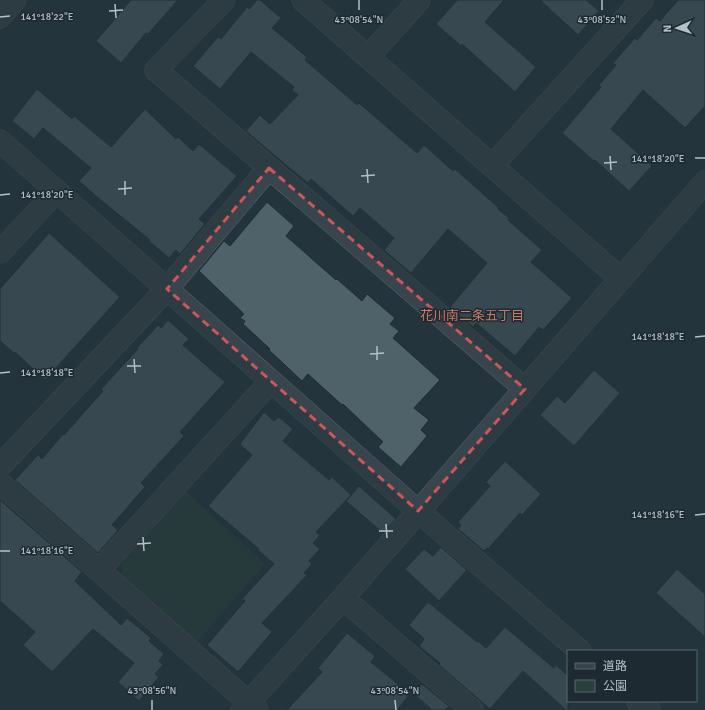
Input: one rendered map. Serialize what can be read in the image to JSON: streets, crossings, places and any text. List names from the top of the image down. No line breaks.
{"districts":["花川南二条五丁目"],"legend":["道路","公園"],"north":"left","coordinates":["141°18'22\"E","43°08'54\"N","43°08'52\"N","141°18'20\"E","141°18'18\"E","141°18'16\"E","43°08'56\"N"]}
